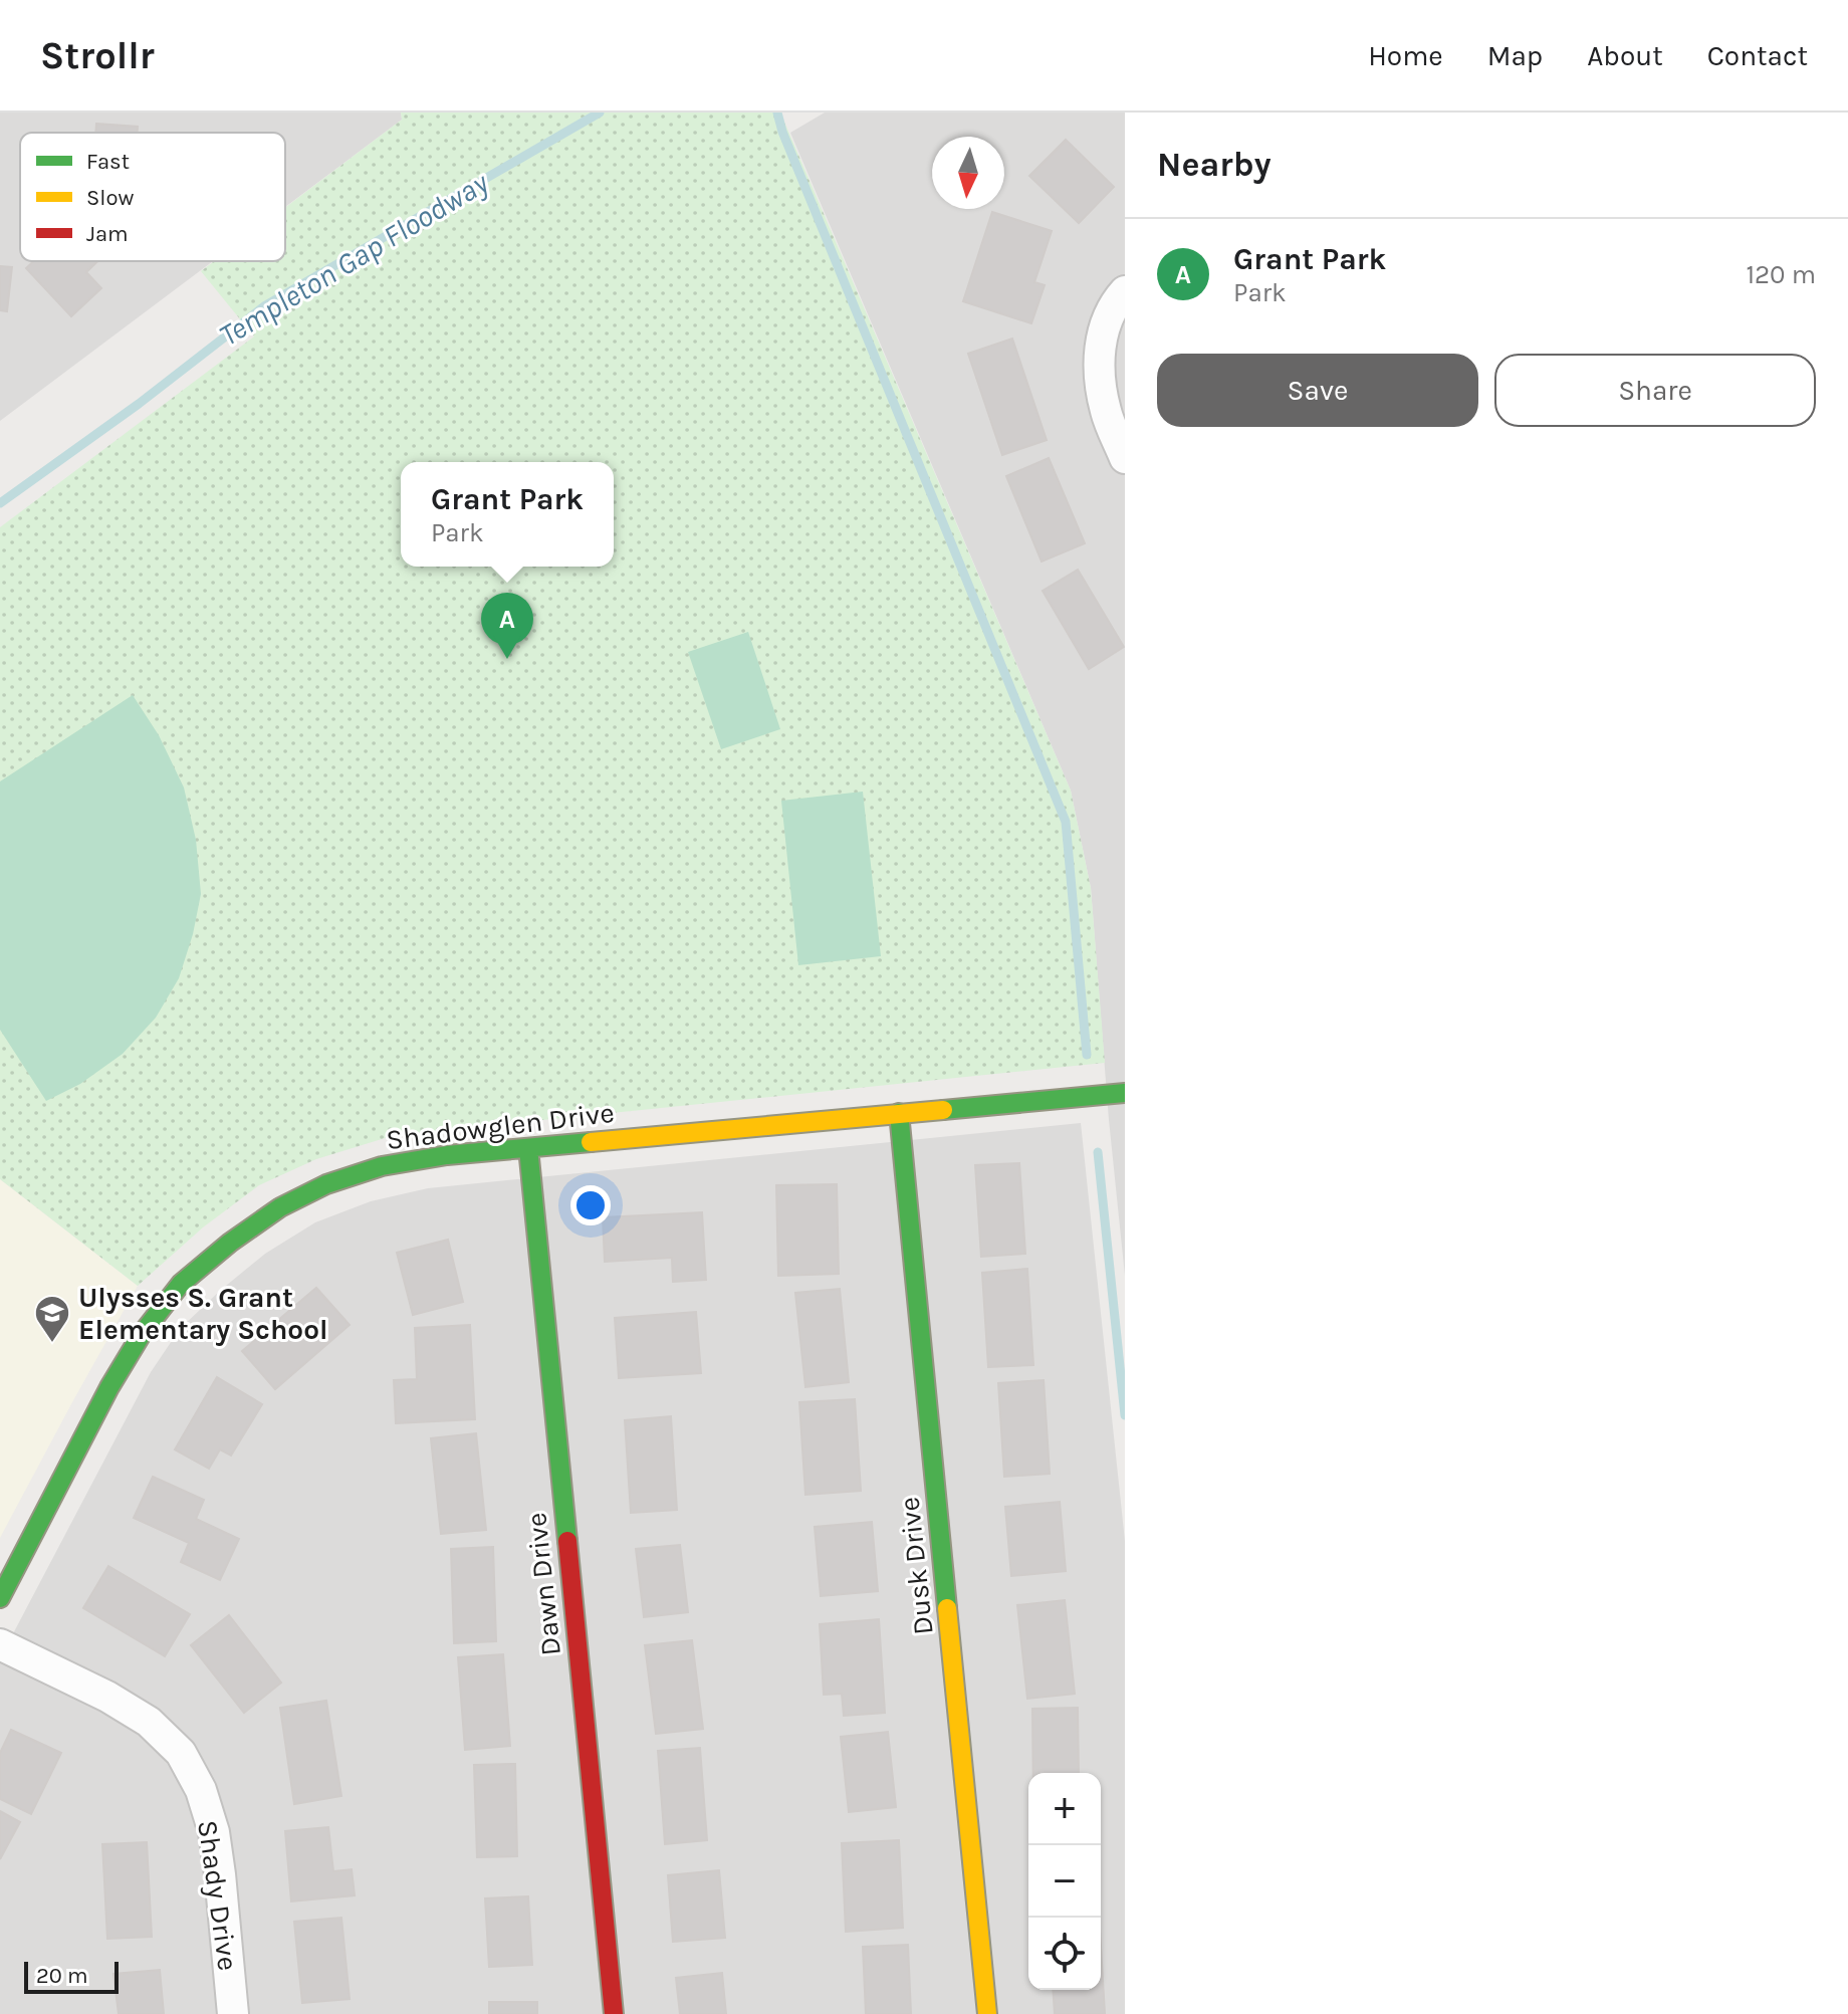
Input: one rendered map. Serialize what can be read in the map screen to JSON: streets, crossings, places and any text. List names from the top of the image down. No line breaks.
{"streets":{"street":["Shadowglen Drive","Dusk Drive","Dawn Drive","Shady Drive"]},"crossings":[["Shadowglen Drive","Dusk Drive"],["Shadowglen Drive","Dawn Drive"]],"water":["Templeton Gap Floodway"],"places":{"school or university":["Ulysses S. Grant Elementary School"]},"legend":["Fast","Slow","Jam"],"scale_bar":"20 m","north":"bottom","page":{"header":"Strollr","nav":["Home","Map","About","Contact"],"heading":"Nearby","list":[{"mark":"A","name":"Grant Park","note":"Park","value":"120 m"}],"buttons":["Save","Share"],"popup":["Grant Park","Park"],"pins":"A","map_buttons":["+","−"],"scale":"20 m"}}
